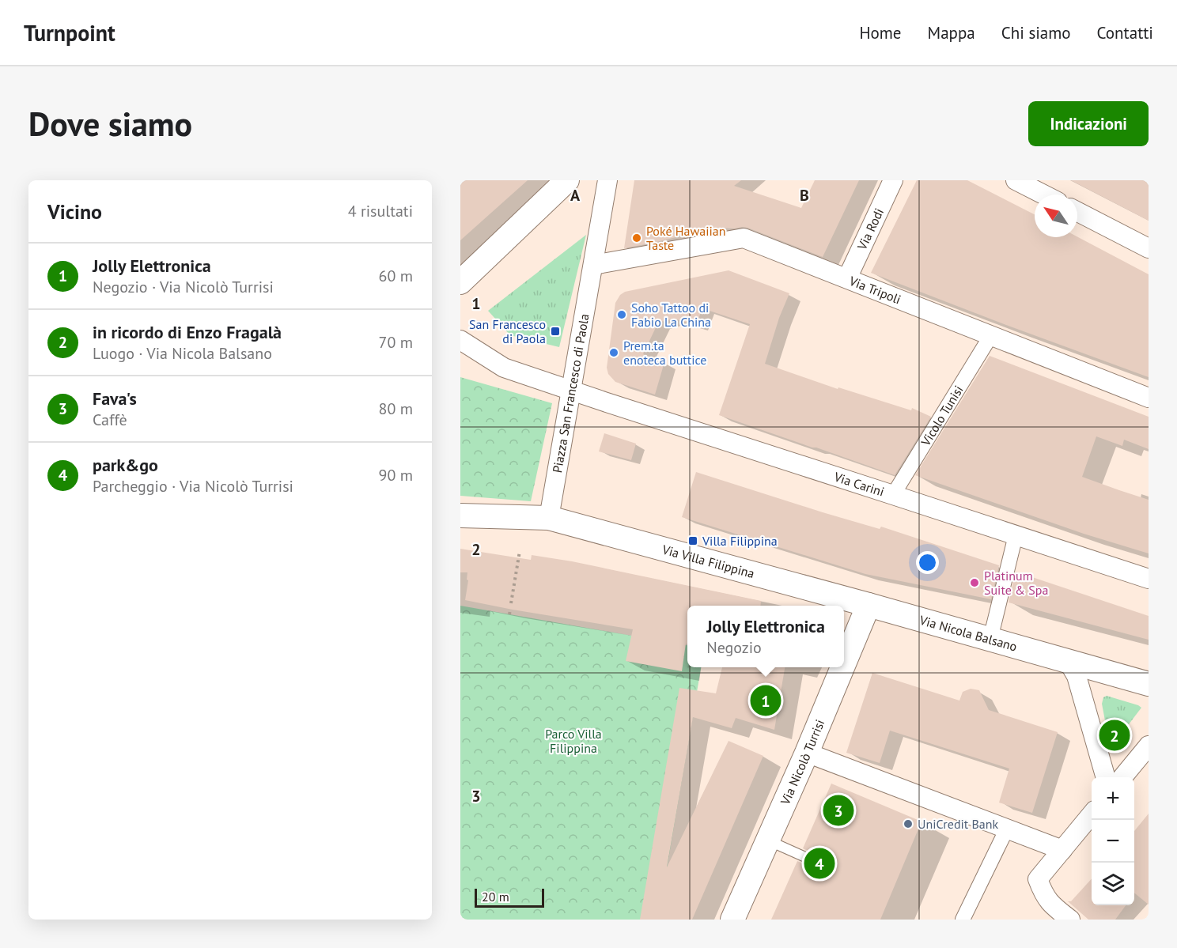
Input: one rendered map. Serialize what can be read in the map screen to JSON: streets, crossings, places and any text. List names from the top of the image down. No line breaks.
{"streets":{"street":["Via Rodi","Via Tripoli","Piazza San Francesco di Paola","Vicolo Tunisi","Via Carini","Via Villa Filippina","Via Nicola Balsano","Via Nicolò Turrisi"]},"crossings":[["Via Rodi","Via Tripoli"],["Via Tripoli","Piazza San Francesco di Paola"],["Via Tripoli","Vicolo Tunisi"],["Piazza San Francesco di Paola","Via Carini"],["Piazza San Francesco di Paola","Via Villa Filippina"],["Vicolo Tunisi","Via Carini"],["Via Villa Filippina","Via Nicola Balsano"],["Via Villa Filippina","Via Nicolò Turrisi"],["Via Nicola Balsano","Via Nicolò Turrisi"]],"parks":["Parco Villa Filippina"],"places":{"other":["Poké Hawaiian Taste","Soho Tattoo di Fabio La China","Prem.ta enoteca buttice","Platinum Suite & Spa","UniCredit Bank"],"transit":["San Francesco di Paola","Villa Filippina"]},"scale_bar":"20 m","north":"top left","page":{"header":"Turnpoint","nav":["Home","Mappa","Chi siamo","Contatti"],"buttons":"Indicazioni","title":"Dove siamo","heading":["Vicino","4 risultati"],"list":[{"mark":"1","name":"Jolly Elettronica","note":"Negozio · Via Nicolò Turrisi","value":"60 m"},{"mark":"2","name":"in ricordo di Enzo Fragalà","note":"Luogo · Via Nicola Balsano","value":"70 m"},{"mark":"3","name":"Fava's","note":"Caffè","value":"80 m"},{"mark":"4","name":"park&go","note":"Parcheggio · Via Nicolò Turrisi","value":"90 m"}],"popup":["Jolly Elettronica","Negozio"],"pins":["1","2","3","4"],"map_buttons":["+","−"],"scale":"20 m"},"grid":{"columns":["A","B"],"rows":["1","2","3"]}}
